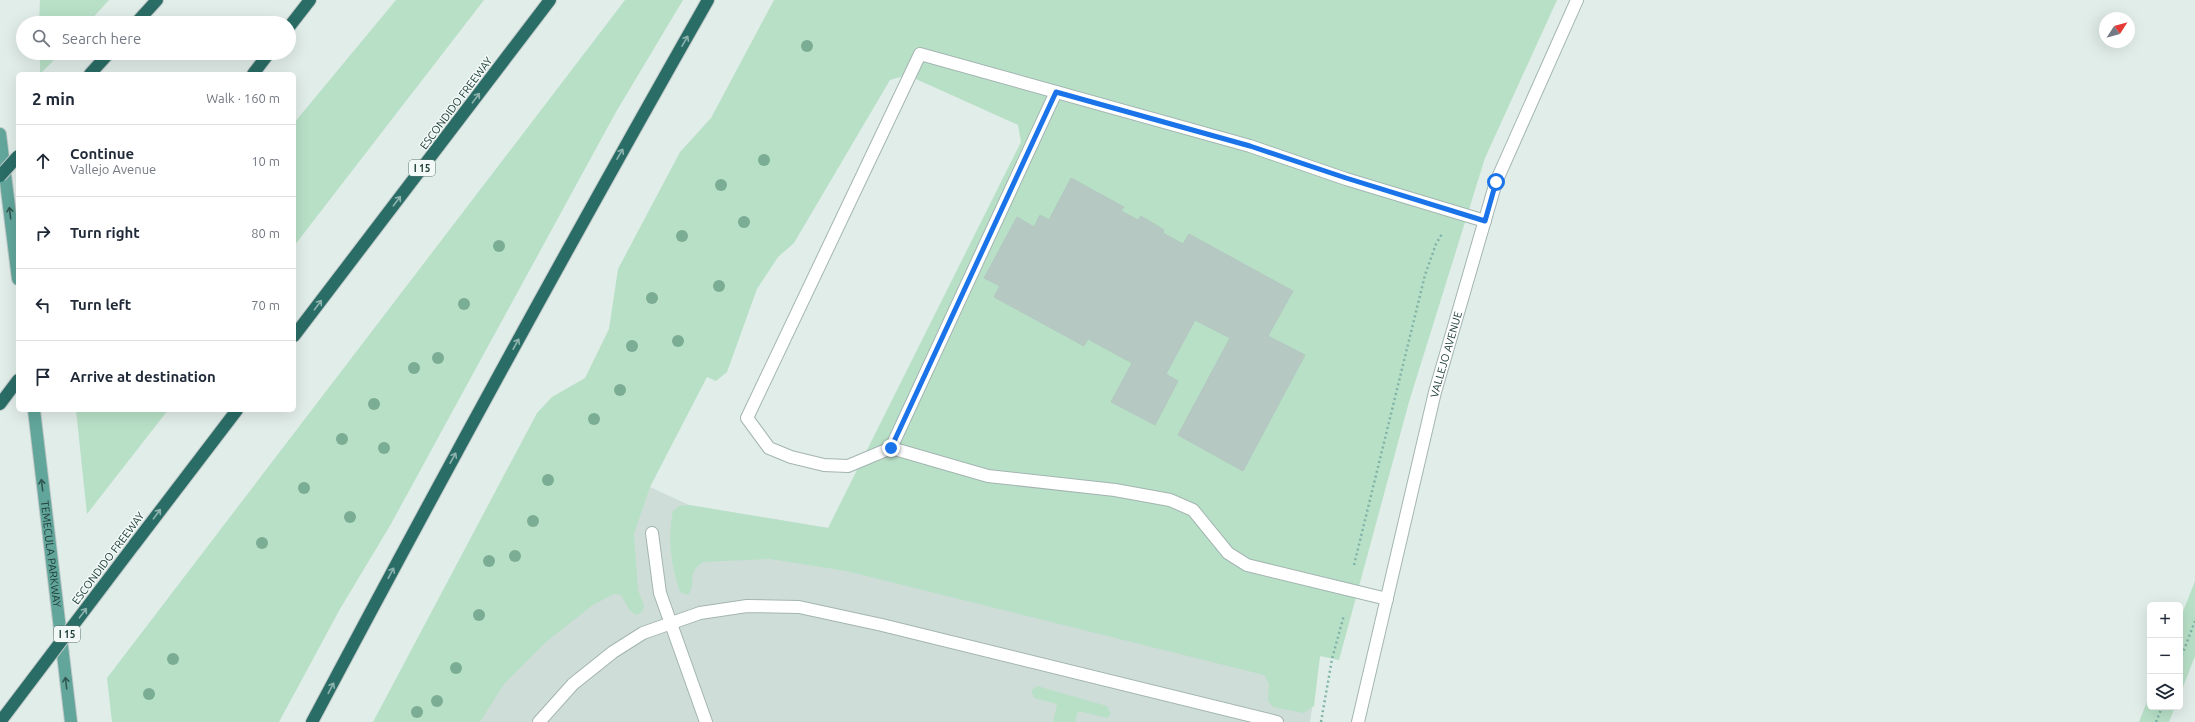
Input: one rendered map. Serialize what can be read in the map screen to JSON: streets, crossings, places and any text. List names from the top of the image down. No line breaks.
{"streets":{"highway":["ESCONDIDO FREEWAY","I 15"],"main road":["TEMECULA PARKWAY"],"street":["VALLEJO AVENUE"]},"one_way":["ESCONDIDO FREEWAY","TEMECULA PARKWAY"],"north":"top right","page":{"search":"Search here","heading":["2 min","Walk · 160 m"],"list":[["Continue","Vallejo Avenue","10 m"],["Turn right","80 m"],["Turn left","70 m"],"Arrive at destination"],"map_buttons":["+","−"]}}
